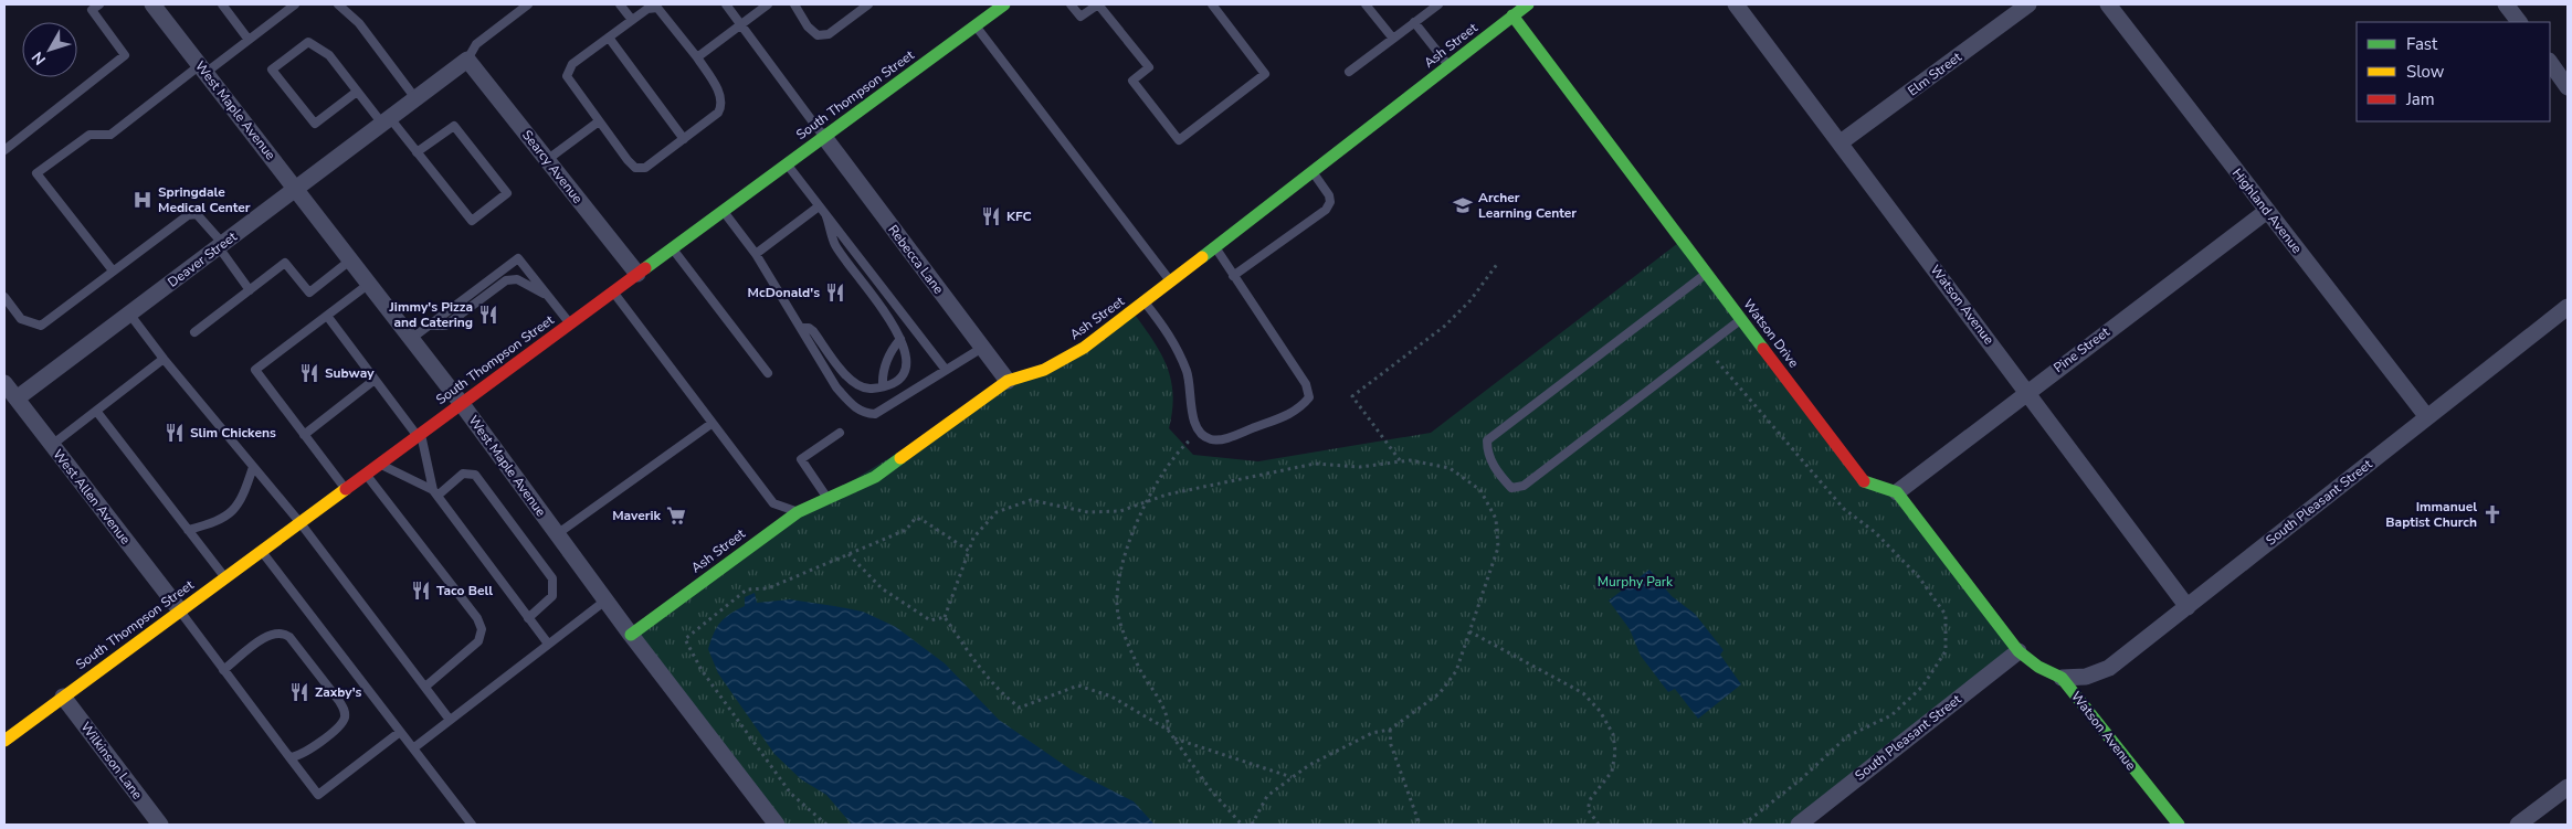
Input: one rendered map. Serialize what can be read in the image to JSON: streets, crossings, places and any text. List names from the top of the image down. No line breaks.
{"streets":{"street":["Ash Street","Elm Street","South Thompson Street","West Maple Avenue","Searcy Avenue","Highland Avenue","Deaver Street","Rebecca Lane","Watson Avenue","Watson Drive","Pine Street","West Allen Avenue","South Pleasant Street","Wilkinson Lane"]},"crossings":[["Ash Street","West Maple Avenue"],["Ash Street","Rebecca Lane"],["Ash Street","Watson Drive"],["Elm Street","Watson Avenue"],["South Thompson Street","West Maple Avenue"],["South Thompson Street","Searcy Avenue"],["South Thompson Street","Rebecca Lane"],["South Thompson Street","West Allen Avenue"],["South Thompson Street","Wilkinson Lane"],["West Maple Avenue","Deaver Street"],["Searcy Avenue","Deaver Street"],["Highland Avenue","Pine Street"],["Highland Avenue","South Pleasant Street"],["Deaver Street","West Allen Avenue"],["Watson Avenue","Pine Street"],["Watson Avenue","South Pleasant Street"],["Watson Drive","Pine Street"]],"parks":["Murphy Park"],"places":{"hospital":["Springdale Medical Center"],"school or university":["Archer Learning Center"],"restaurant":["KFC","McDonald's","Jimmy's Pizza and Catering","Subway","Slim Chickens","Taco Bell","Zaxby's"],"church":["Immanuel Baptist Church"],"supermarket":["Maverik"]},"legend":["Fast","Slow","Jam"],"north":"bottom left"}
